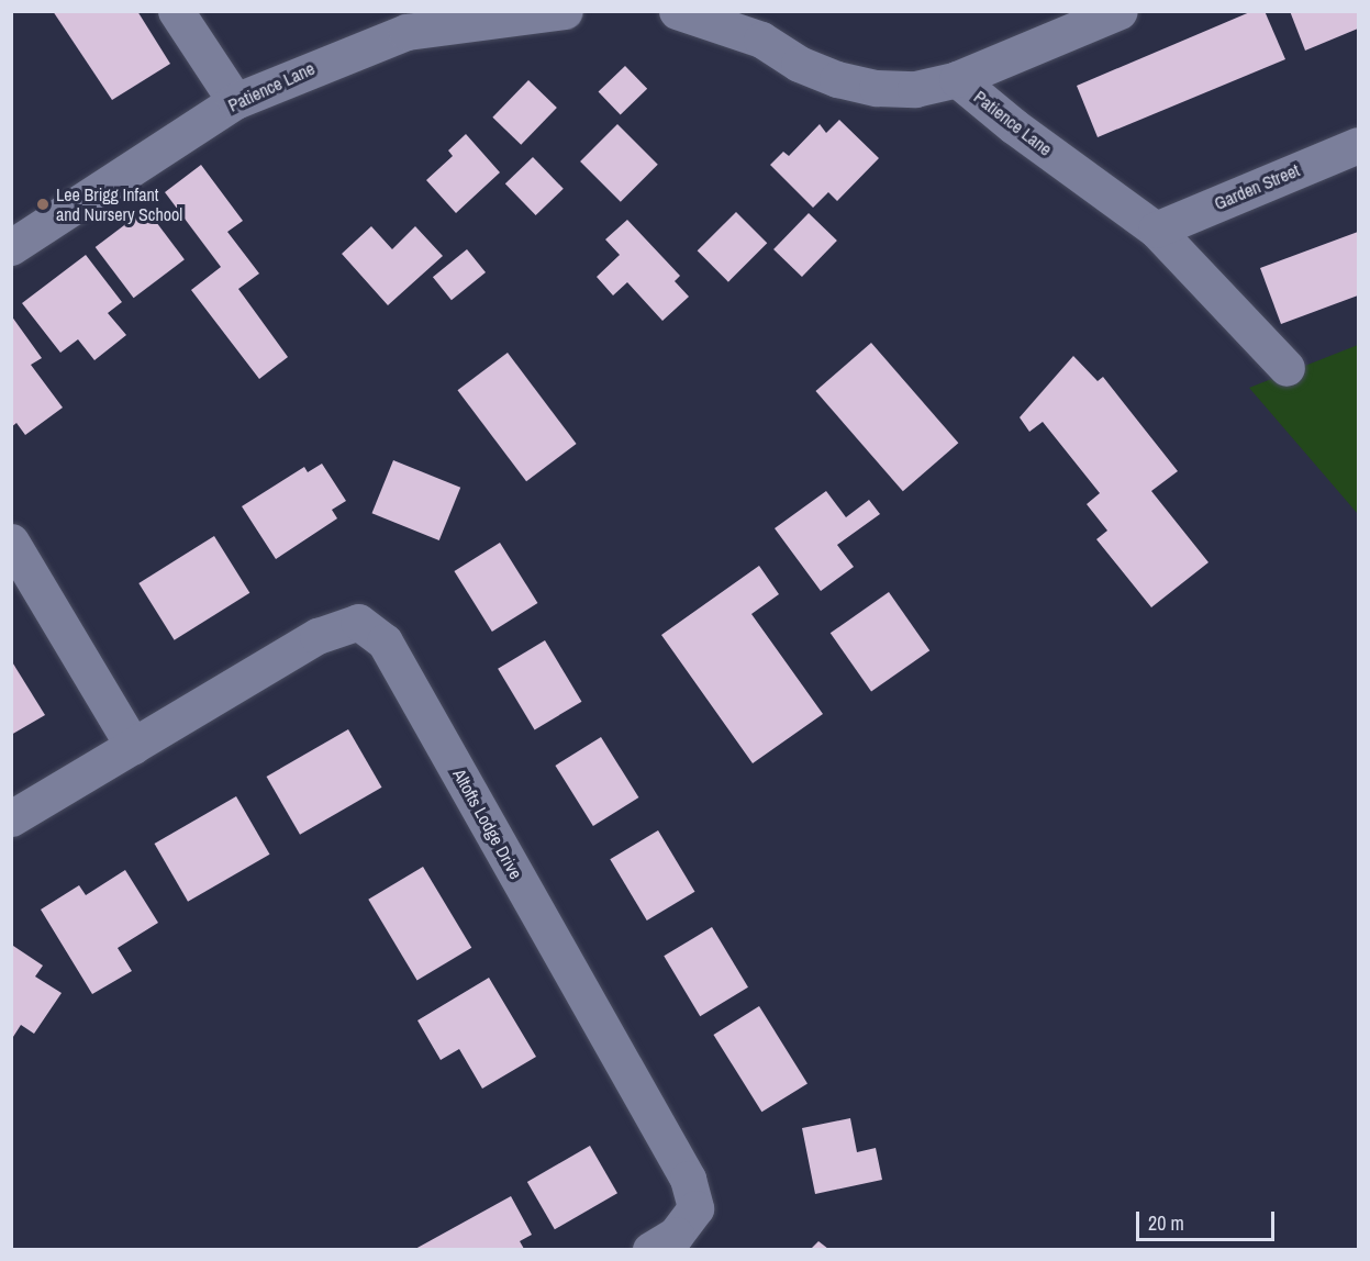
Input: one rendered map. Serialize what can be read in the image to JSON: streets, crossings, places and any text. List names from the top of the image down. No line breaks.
{"streets":{"street":["Patience Lane","Garden Street","Altofts Lodge Drive"]},"crossings":[["Patience Lane","Garden Street"]],"places":["Lee Brigg Infant and Nursery School"],"scale_bar":"20 m"}
